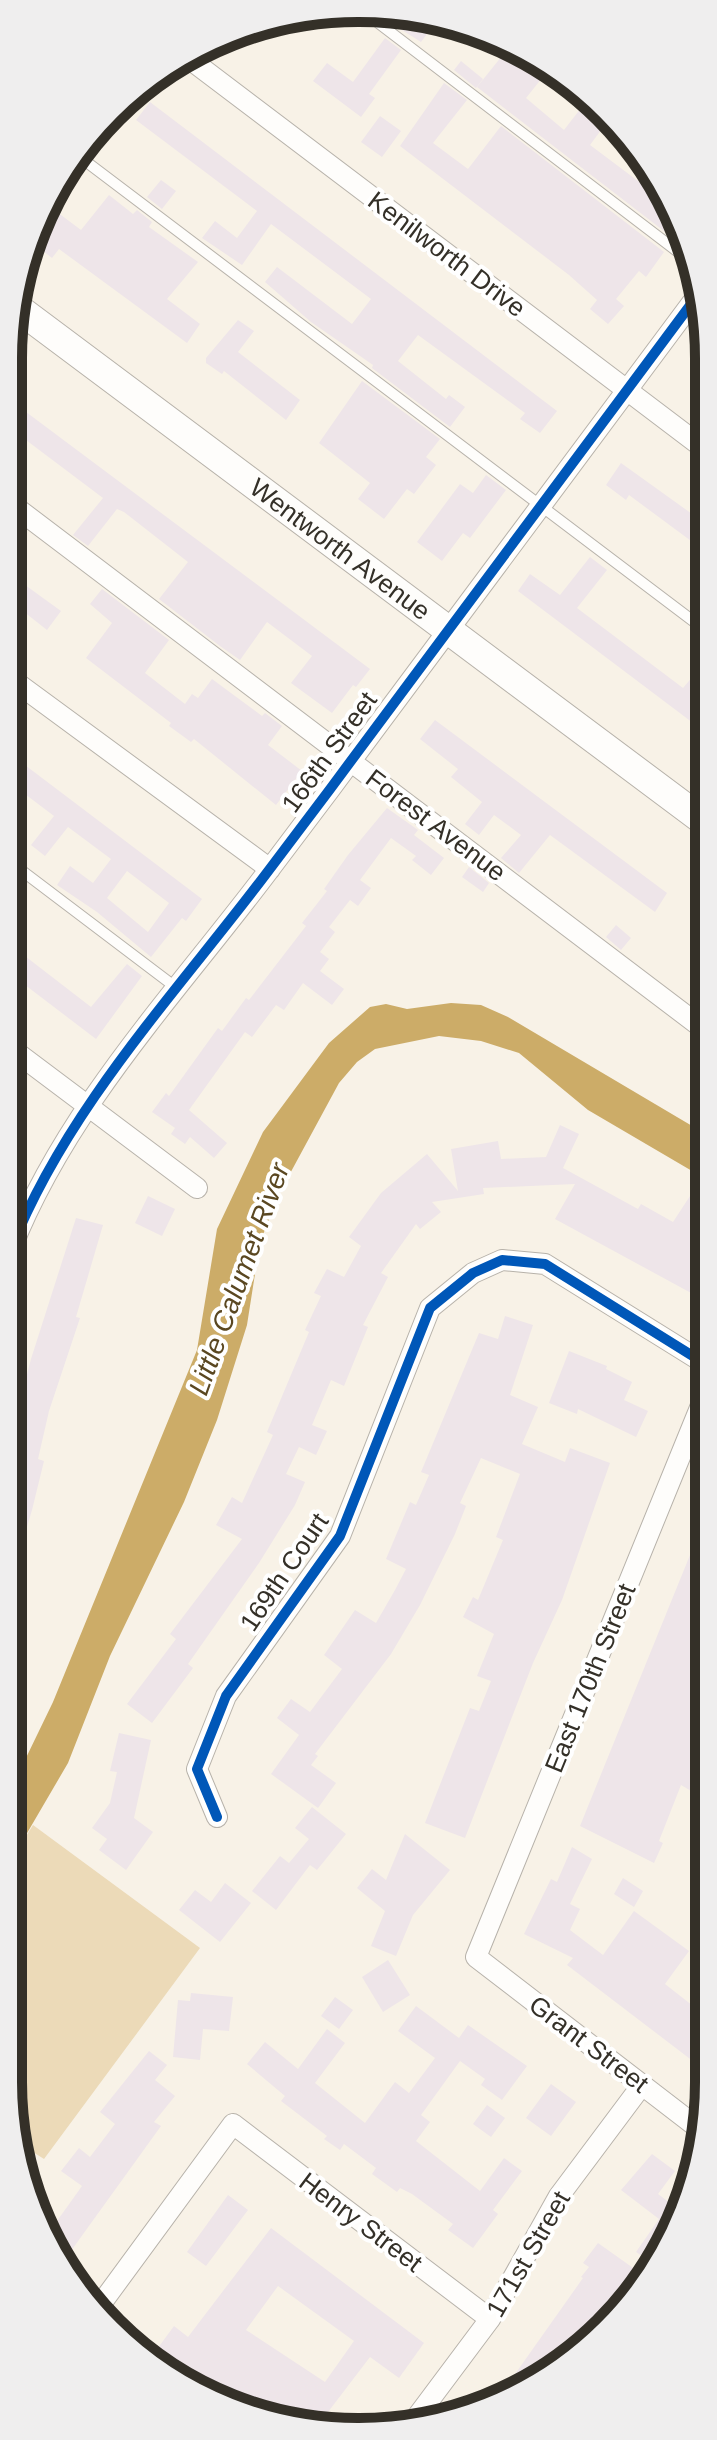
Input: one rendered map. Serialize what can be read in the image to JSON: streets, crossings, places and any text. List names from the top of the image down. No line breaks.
{"streets":{"street":["Kenilworth Drive","Wentworth Avenue","166th Street","Forest Avenue","169th Court","East 170th Street","Grant Street","Henry Street","171st Street"]},"crossings":[["Kenilworth Drive","166th Street"],["Wentworth Avenue","166th Street"],["166th Street","Forest Avenue"],["East 170th Street","Grant Street"],["Grant Street","171st Street"],["Henry Street","171st Street"]],"water":["Little Calumet River"]}
